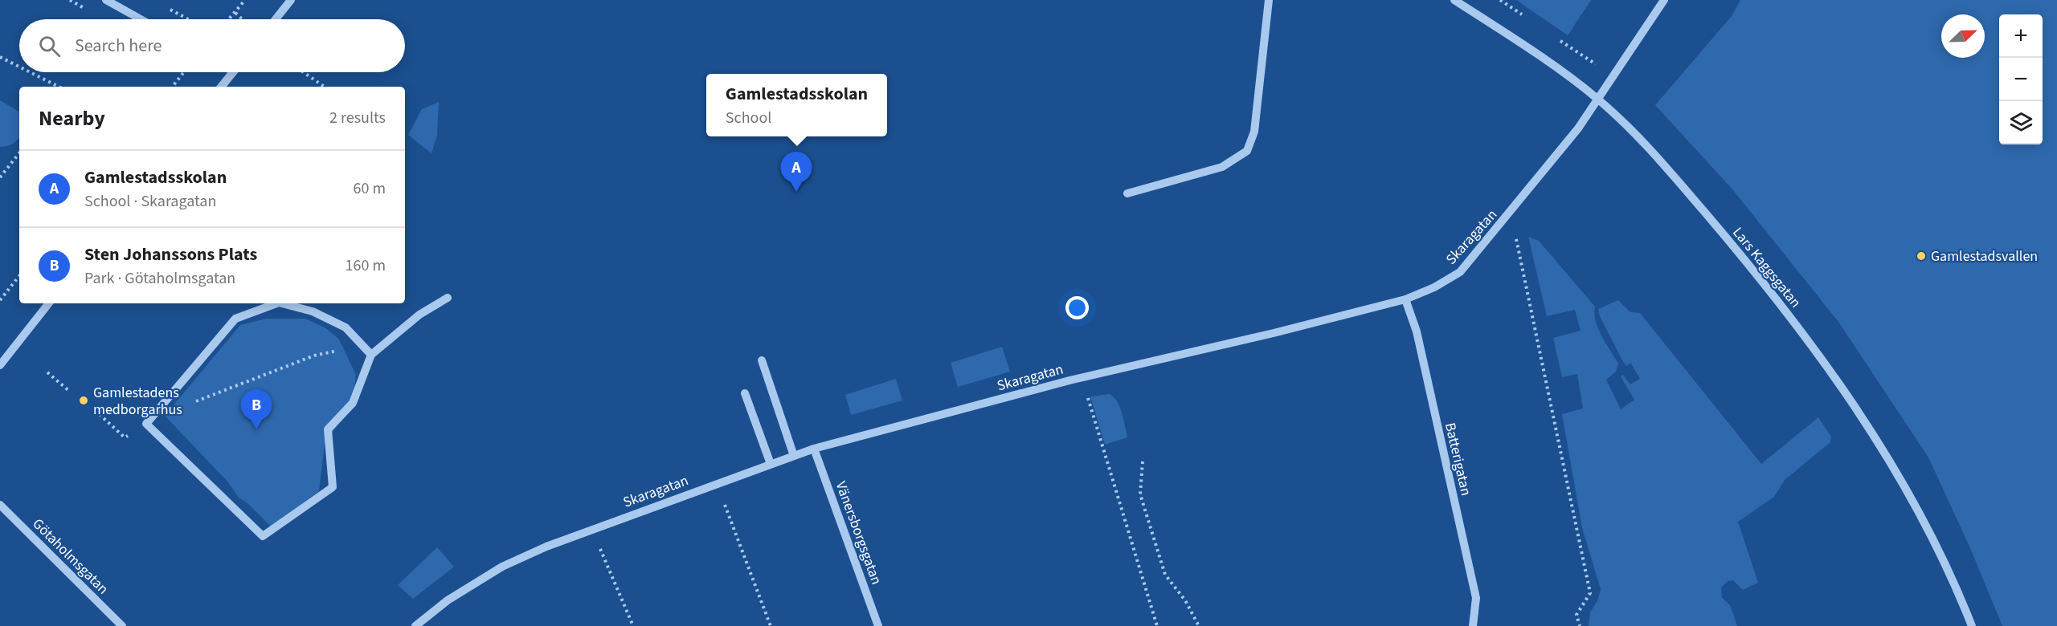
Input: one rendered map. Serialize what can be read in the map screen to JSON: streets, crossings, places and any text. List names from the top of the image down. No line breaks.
{"streets":{"street":["Skaragatan","Lars Kaggsgatan","Batterigatan","Vänersborgsgatan","Götaholmsgatan"]},"crossings":[["Skaragatan","Lars Kaggsgatan"],["Skaragatan","Batterigatan"],["Skaragatan","Vänersborgsgatan"]],"places":["Gamlestadsvallen","Gamlestadens medborgarhus"],"north":"top right","page":{"map_buttons":["+","−"],"search":"Search here","popup":["Gamlestadsskolan","School"],"heading":["Nearby","2 results"],"list":[{"mark":"A","name":"Gamlestadsskolan","note":"School · Skaragatan","value":"60 m"},{"mark":"B","name":"Sten Johanssons Plats","note":"Park · Götaholmsgatan","value":"160 m"}],"pins":["A","B"]}}
